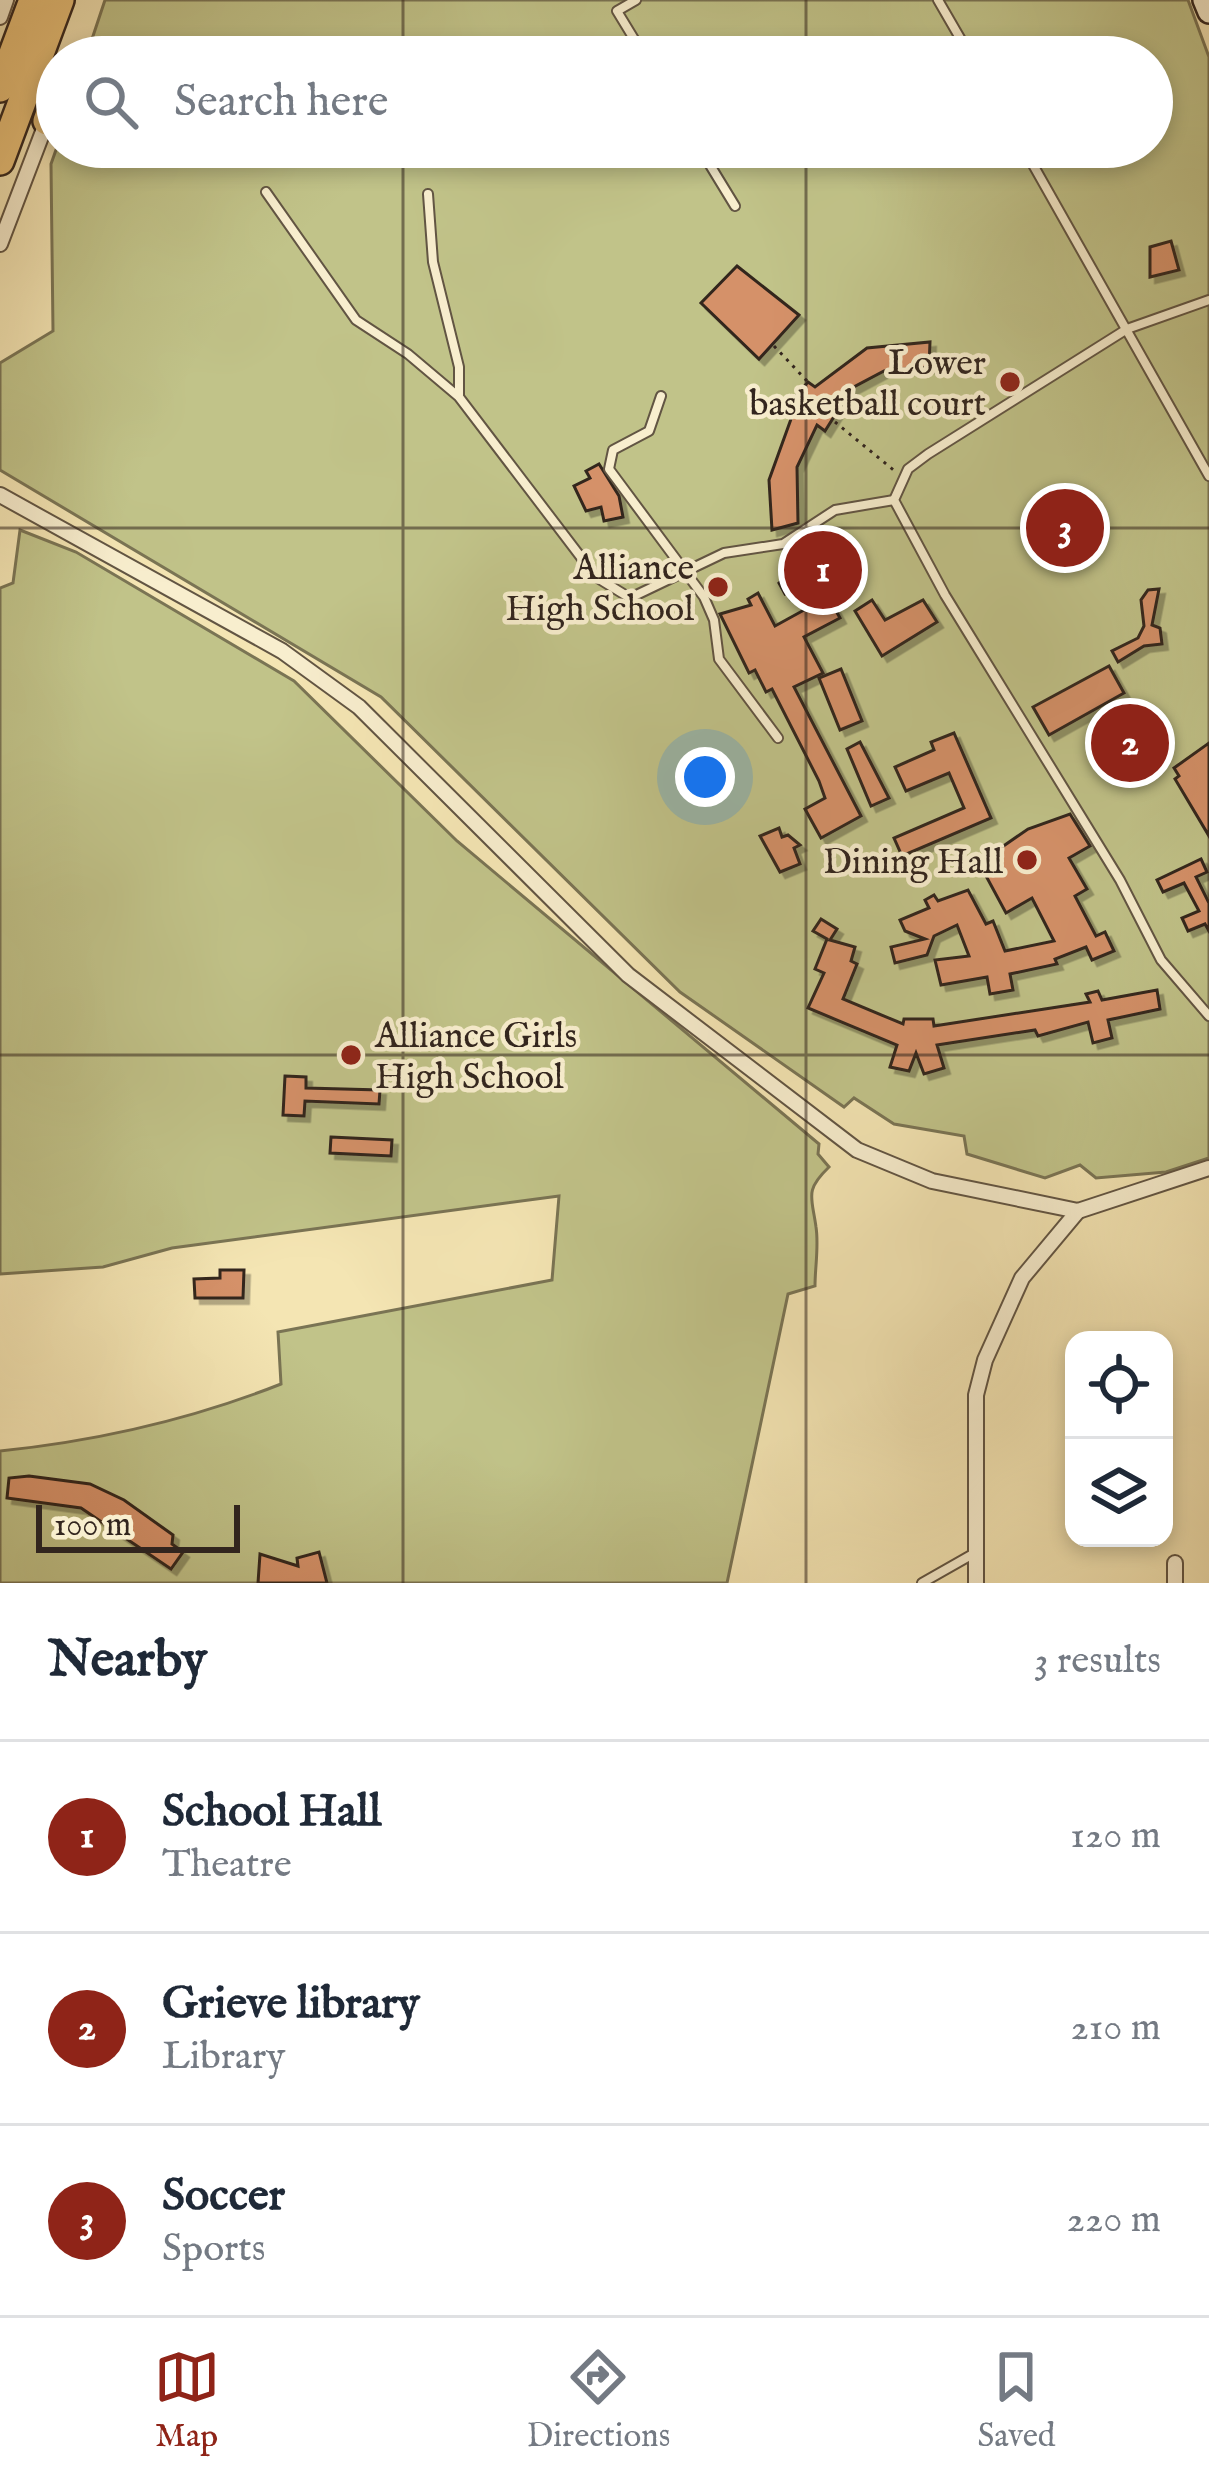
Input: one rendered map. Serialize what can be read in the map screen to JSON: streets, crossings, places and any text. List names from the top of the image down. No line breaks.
{"places":["Lower basketball court","Alliance High School","Dining Hall","Alliance Girls High School"],"scale_bar":"100 m","page":{"search":"Search here","pins":["3","1","2"],"scale":"100 m","heading":["Nearby","3 results"],"list":[{"mark":"1","name":"School Hall","note":"Theatre","value":"120 m"},{"mark":"2","name":"Grieve library","note":"Library","value":"210 m"},{"mark":"3","name":"Soccer","note":"Sports","value":"220 m"}],"nav":["Map","Directions","Saved"]}}
